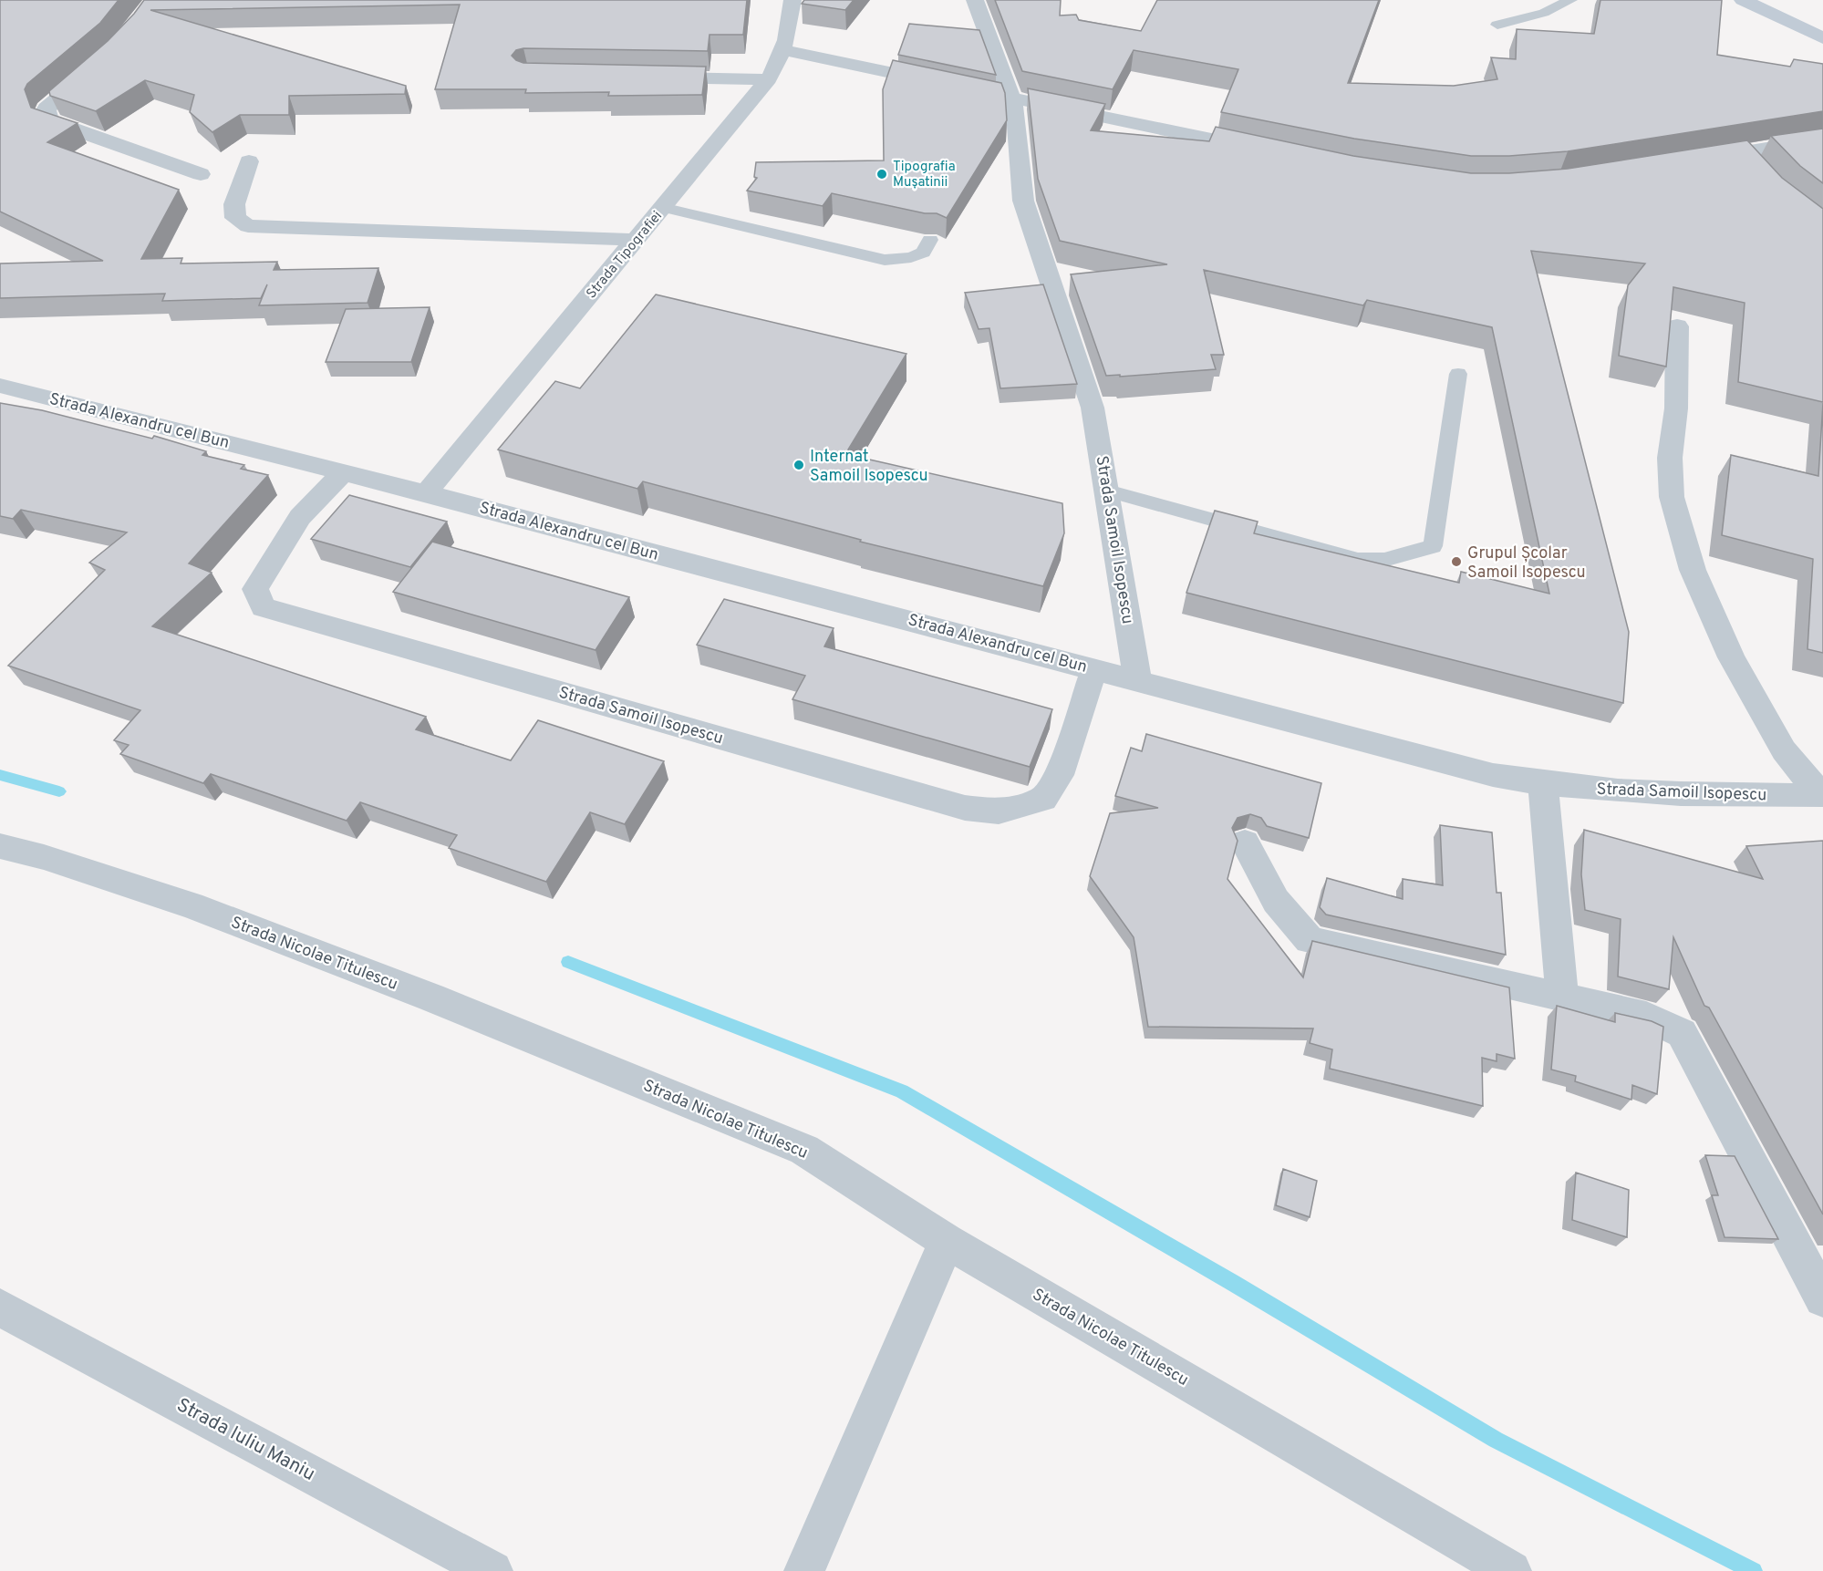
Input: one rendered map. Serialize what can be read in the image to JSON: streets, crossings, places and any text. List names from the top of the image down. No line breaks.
{"streets":{"street":["Strada Tipografiei","Strada Alexandru cel Bun","Strada Samoil Isopescu","Strada Nicolae Titulescu","Strada Iuliu Maniu"]},"crossings":[["Strada Tipografiei","Strada Alexandru cel Bun"],["Strada Alexandru cel Bun","Strada Samoil Isopescu"]],"places":["Tipografia Mușatinii","Internat Samoil Isopescu","Grupul Școlar Samoil Isopescu"]}
